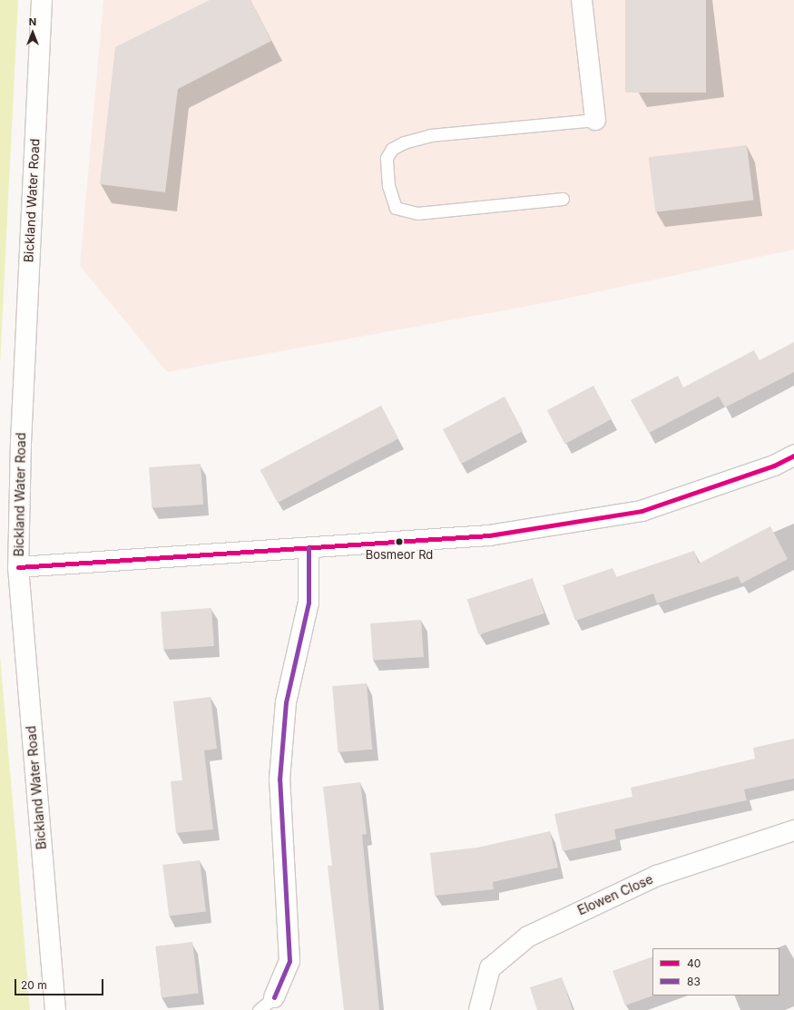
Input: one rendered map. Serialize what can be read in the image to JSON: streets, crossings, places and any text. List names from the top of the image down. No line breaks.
{"streets":{"street":["Bickland Water Road","Elowen Close"]},"places":["Bosmeor Rd"],"lines":["transit line 40","transit line 83"],"legend":["40","83"],"scale_bar":"20 m","north":"top"}
